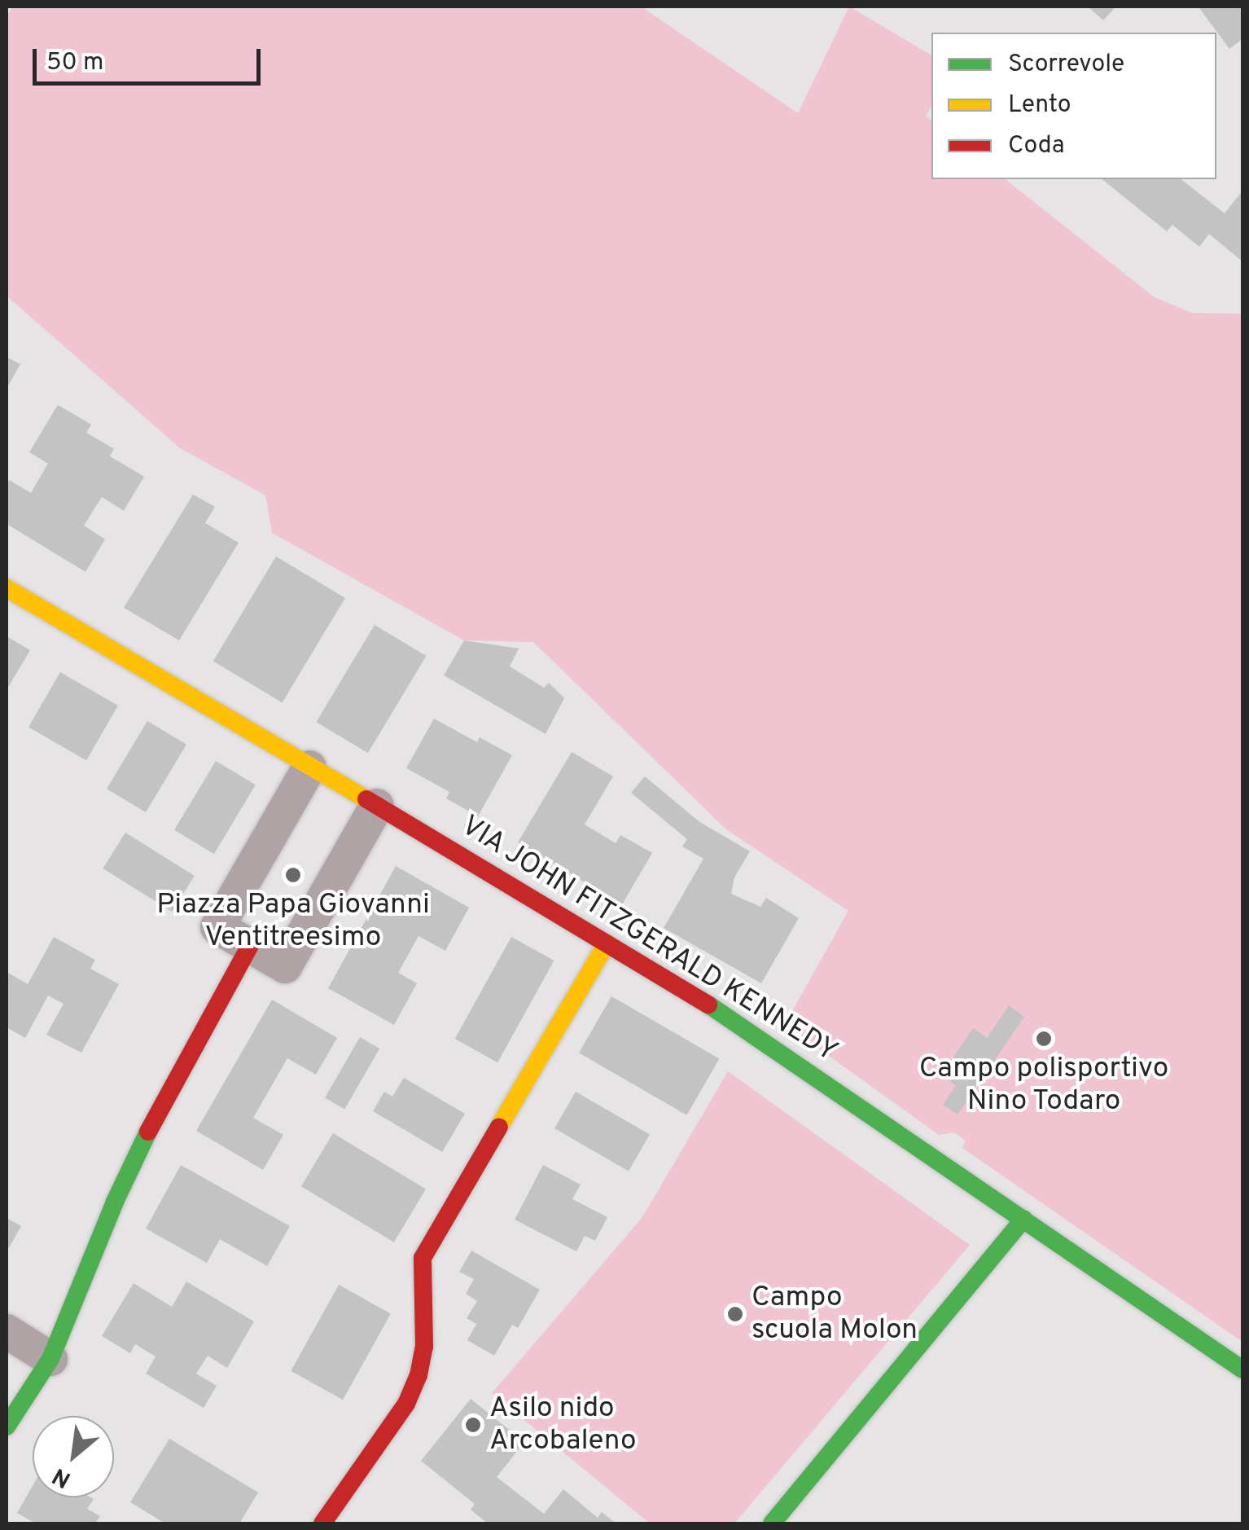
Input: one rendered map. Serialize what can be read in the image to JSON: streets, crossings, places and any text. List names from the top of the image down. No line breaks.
{"streets":{"street":["VIA JOHN FITZGERALD KENNEDY"]},"places":["Piazza Papa Giovanni Ventitreesimo","Campo polisportivo Nino Todaro","Campo scuola Molon","Asilo nido Arcobaleno"],"legend":["Scorrevole","Lento","Coda"],"scale_bar":"50 m","north":"bottom left"}
